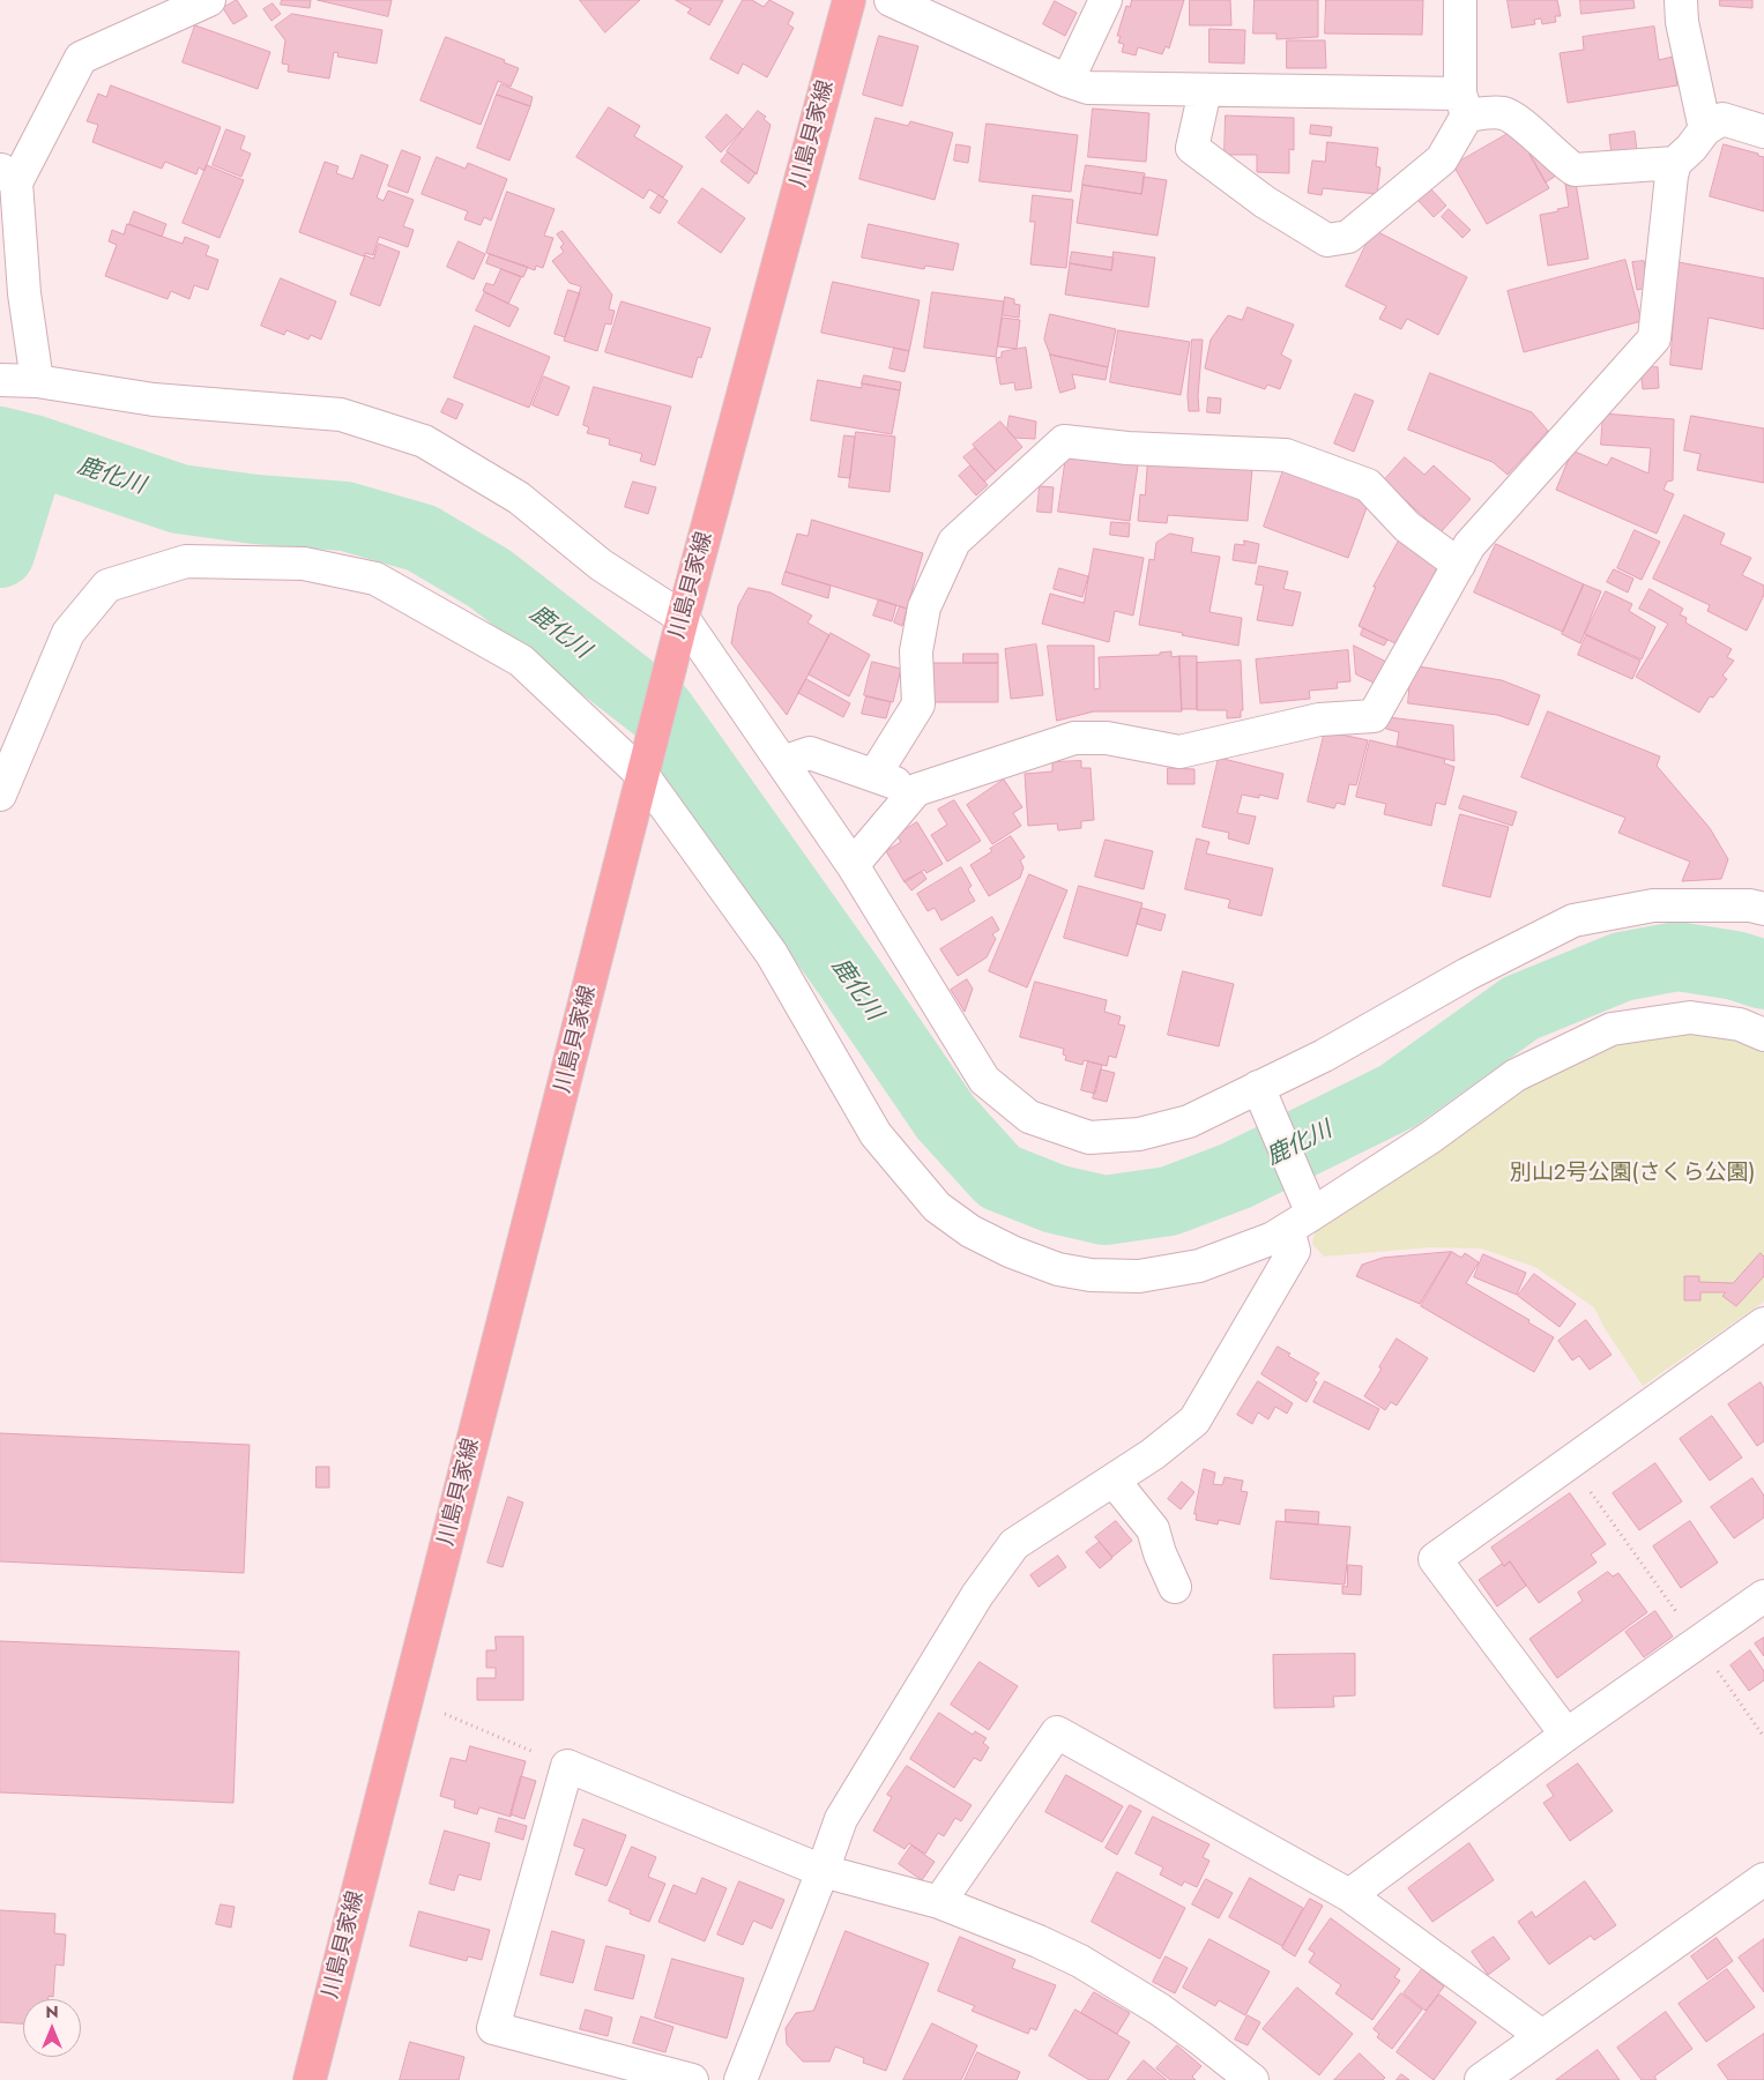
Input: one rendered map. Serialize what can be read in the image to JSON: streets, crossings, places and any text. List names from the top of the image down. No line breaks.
{"streets":{"main road":["川島貝家線"]},"water":["鹿化川"],"parks":["別山2号公園(さくら公園)"],"north":"top"}
